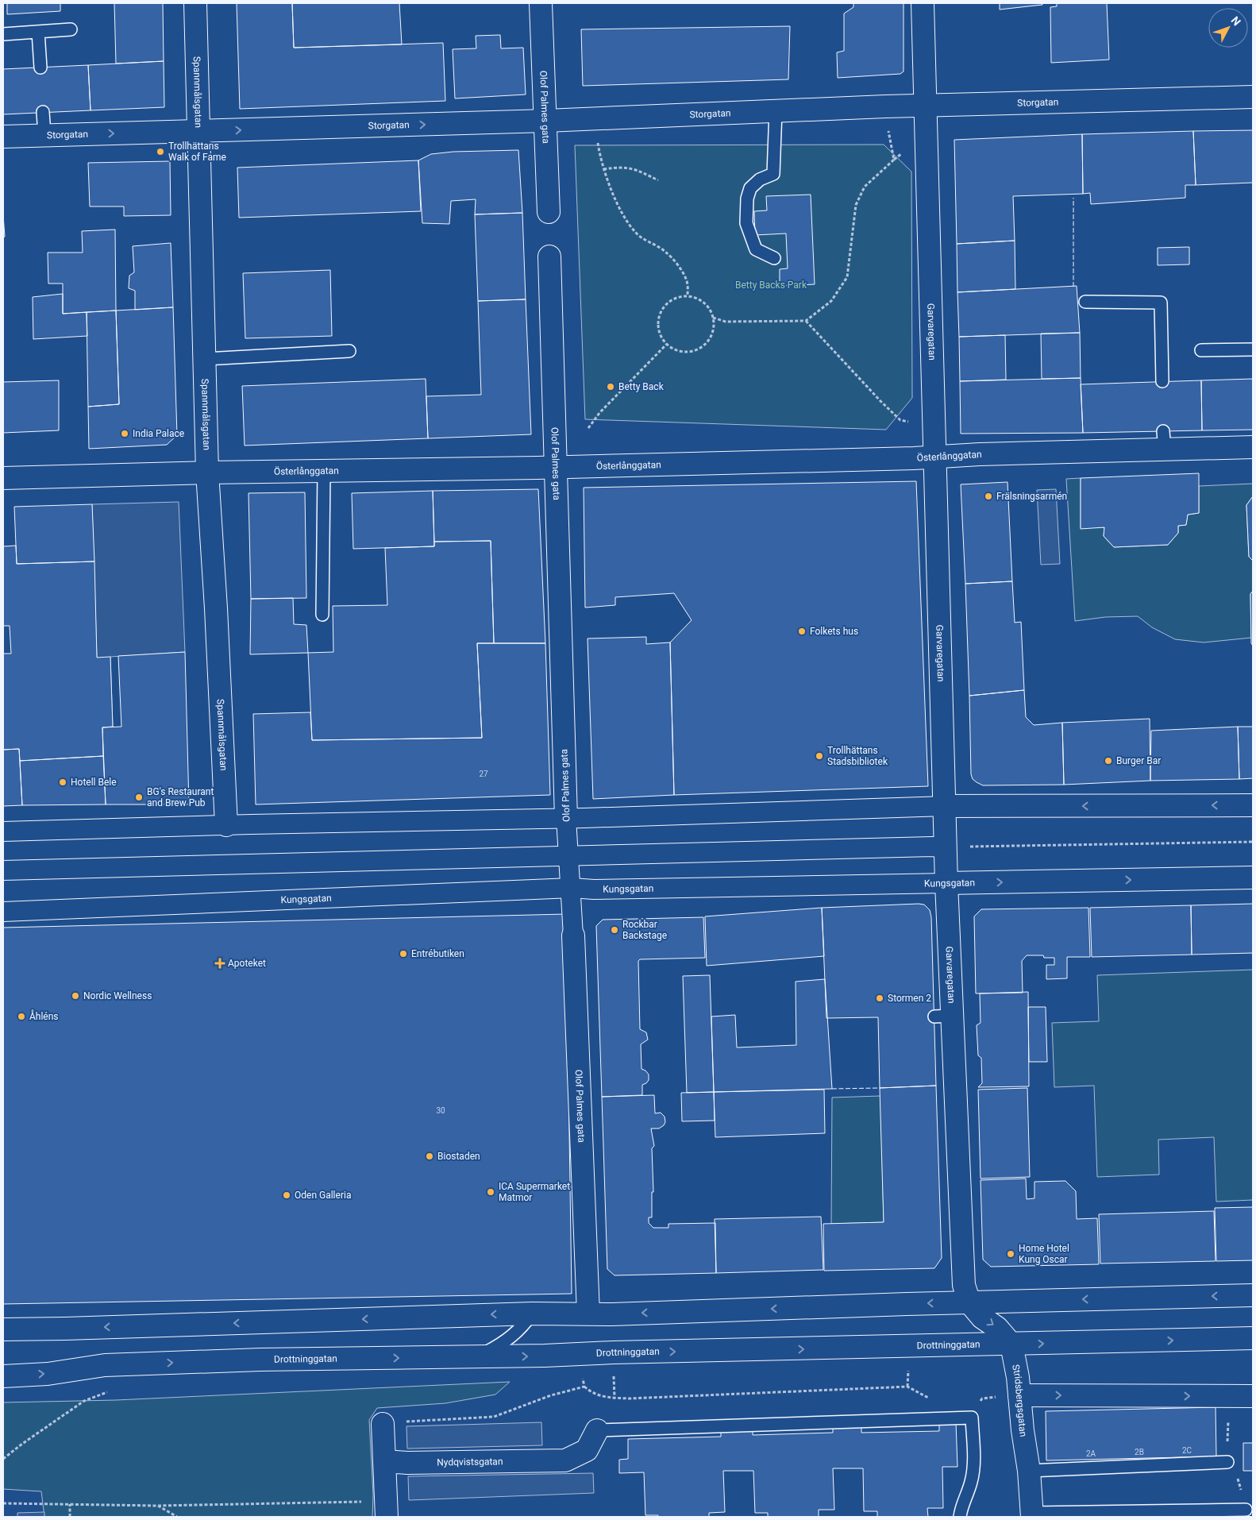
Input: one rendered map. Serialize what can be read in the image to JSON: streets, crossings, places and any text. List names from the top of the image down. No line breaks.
{"streets":{"street":["Spannmålsgatan","Storgatan","Olof Palmes gata","Garvaregatan","Österlånggatan","Kungsgatan","Drottninggatan","Stridsbergsgatan","Nydqvistsgatan"]},"crossings":[["Spannmålsgatan","Storgatan"],["Spannmålsgatan","Österlånggatan"],["Storgatan","Olof Palmes gata"],["Storgatan","Garvaregatan"],["Olof Palmes gata","Österlånggatan"],["Olof Palmes gata","Kungsgatan"],["Garvaregatan","Österlånggatan"],["Garvaregatan","Kungsgatan"],["Drottninggatan","Stridsbergsgatan"]],"one_way":["Storgatan"],"parks":["Betty Backs Park"],"places":{"other":["Trollhättans Walk of Fame","Betty Back","India Palace","Frälsningsarmén","Folkets hus","Trollhättans Stadsbibliotek","Burger Bar","Hotell Bele","BG's Restaurant and Brew Pub","Rockbar Backstage","Entrébutiken","Nordic Wellness","Stormen 2","Åhléns","Biostaden","ICA Supermarket Matmor","Oden Galleria","Home Hotel Kung Oscar"],"health":["Apoteket"]},"house_numbers":["27","30","2C","2B","2A"],"north":"top right"}
